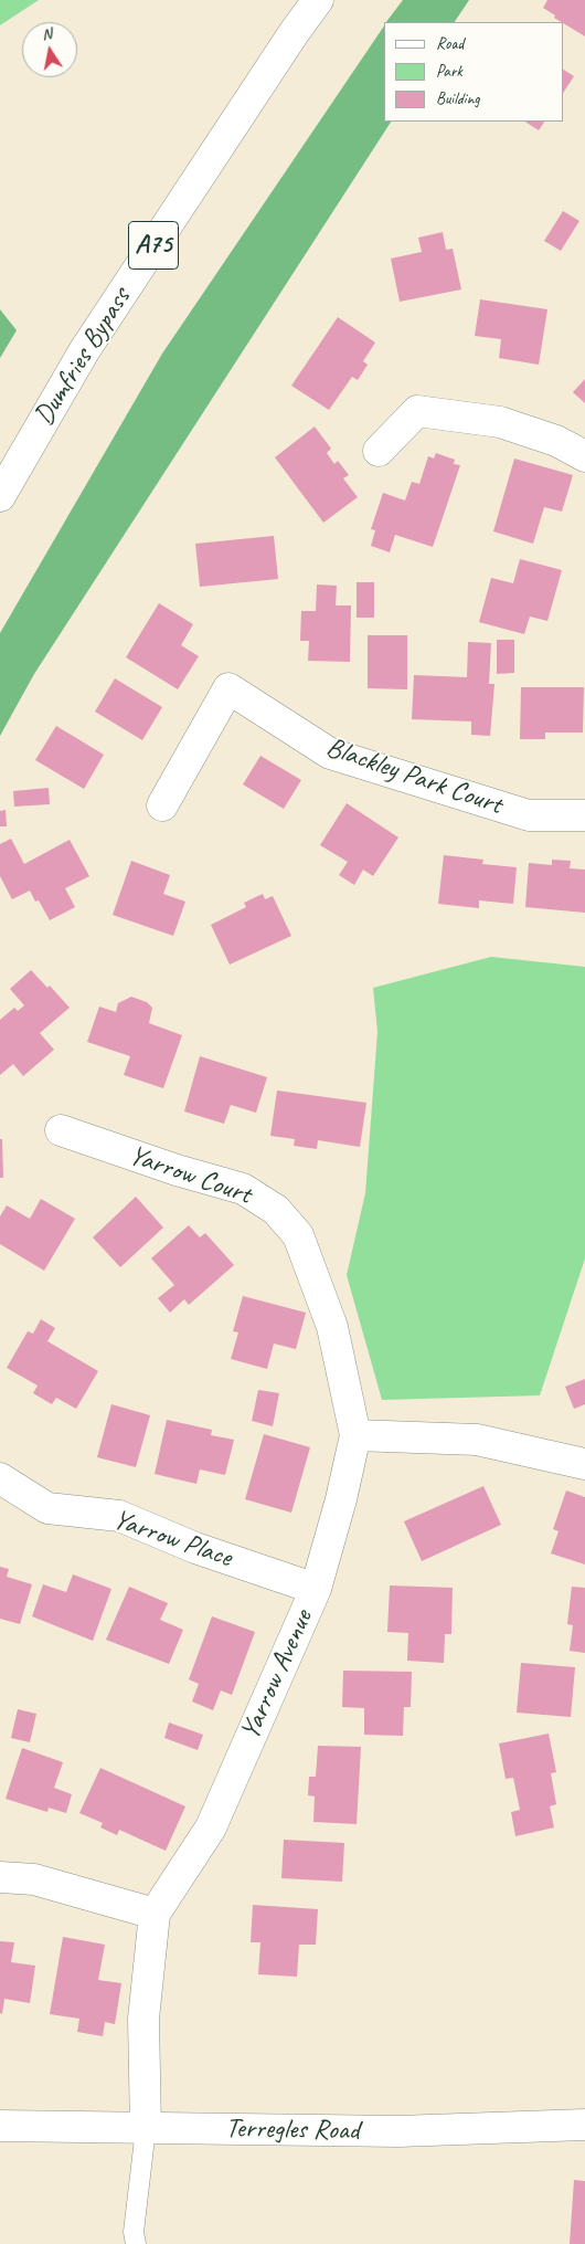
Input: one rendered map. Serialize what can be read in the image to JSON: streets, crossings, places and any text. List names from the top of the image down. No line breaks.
{"streets":{"main road":["A75","Dumfries Bypass","Blackley Park Court","Yarrow Court","Yarrow Place","Yarrow Avenue","Terregles Road"]},"crossings":[["Yarrow Court","Yarrow Avenue"],["Yarrow Place","Yarrow Avenue"],["Yarrow Avenue","Terregles Road"]],"legend":["Road","Park","Building"],"north":"top"}
